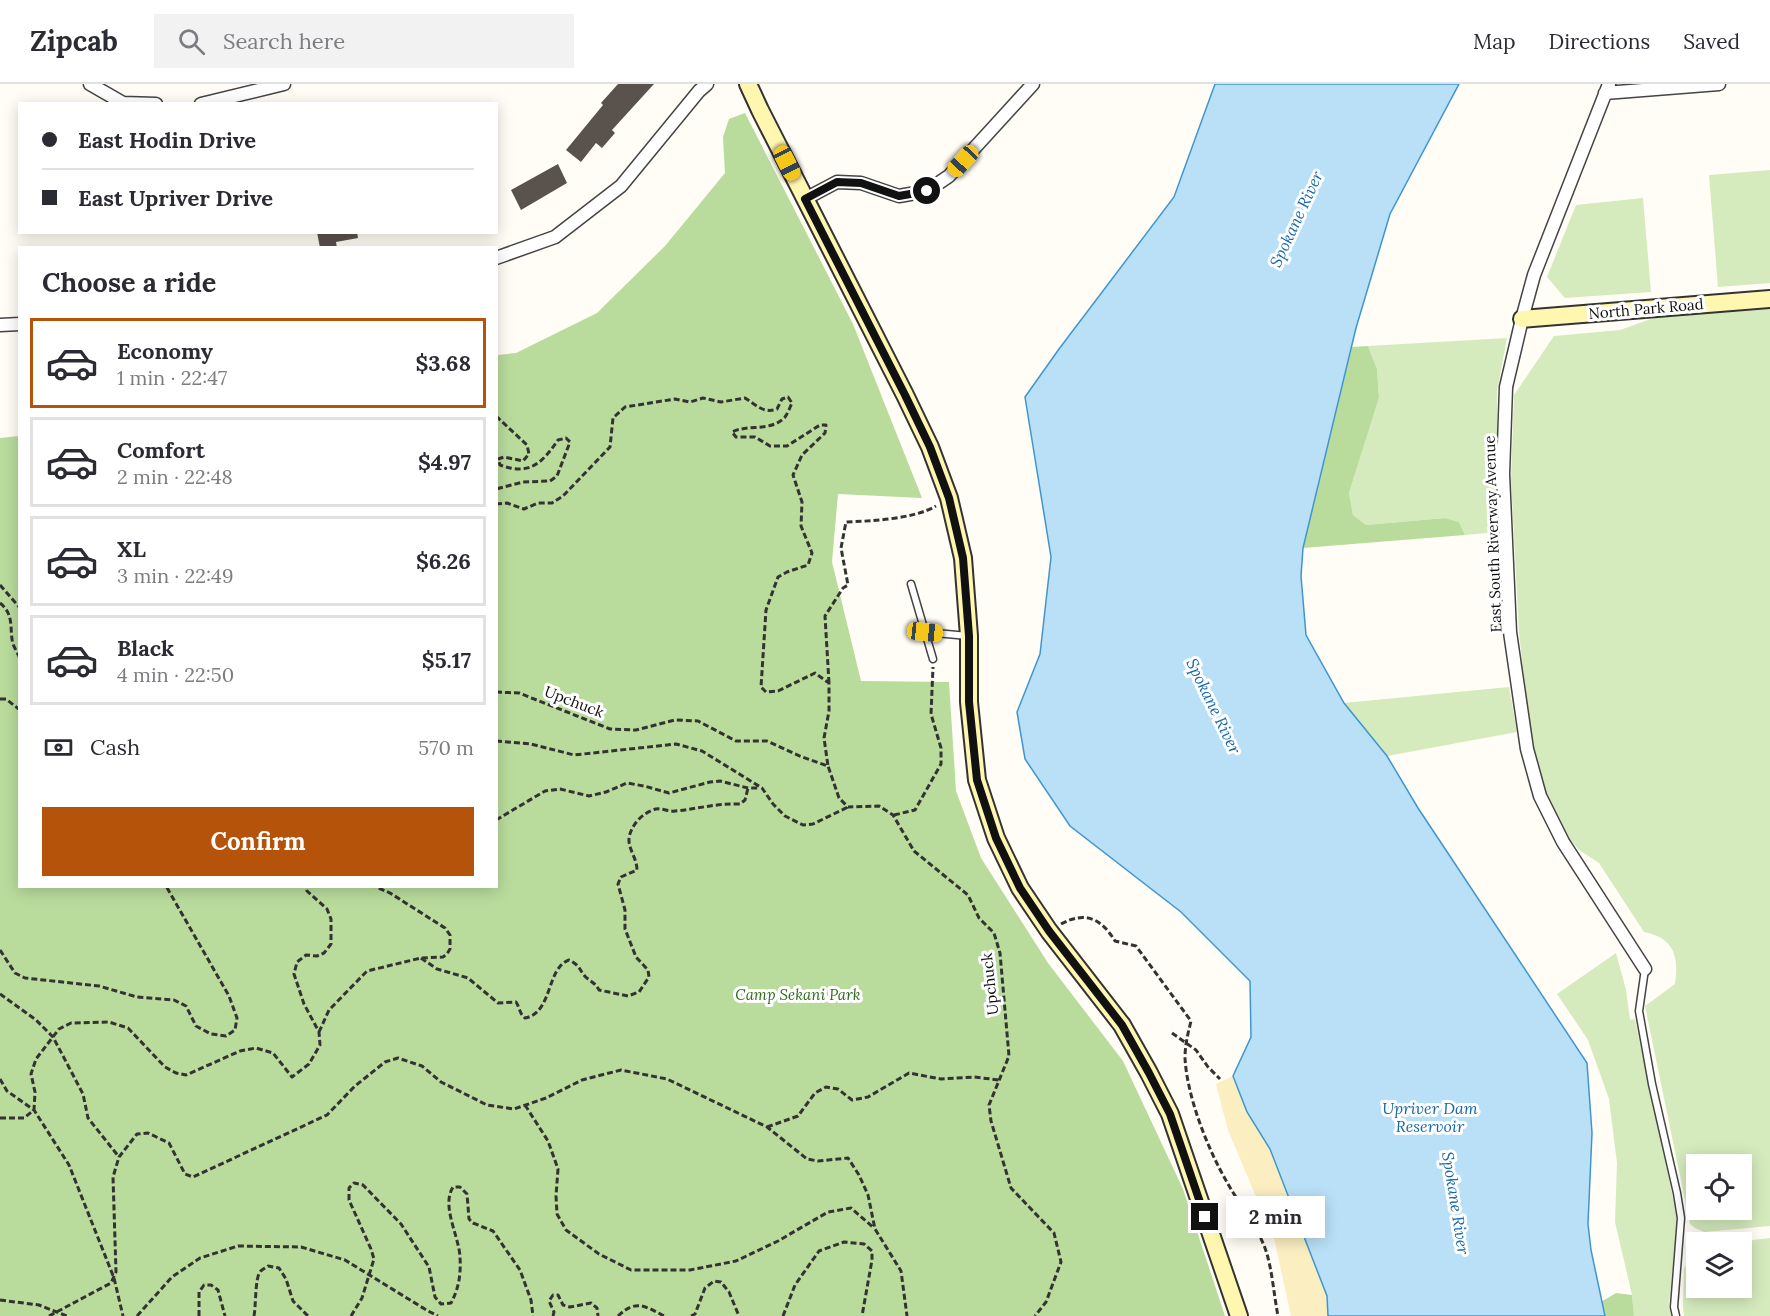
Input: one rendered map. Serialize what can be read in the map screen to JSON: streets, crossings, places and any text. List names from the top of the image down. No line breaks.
{"streets":{"main road":["North Park Road"],"street":["East South Riverway Avenue"],"path":["Upchuck"]},"crossings":[["North Park Road","East South Riverway Avenue"]],"water":["Spokane River","Upriver Dam Reservoir"],"parks":["Camp Sekani Park"],"page":{"header":"Zipcab","search":"Search here","nav":["Map","Directions","Saved"],"banner":["East Hodin Drive","East Upriver Drive"],"heading":"Choose a ride","list":[{"name":"Economy","note":"1 min · 22:47","value":"$3.68"},{"name":"Comfort","note":"2 min · 22:48","value":"$4.97"},{"name":"XL","note":"3 min · 22:49","value":"$6.26"},{"name":"Black","note":"4 min · 22:50","value":"$5.17"}],"pay":["Cash","570 m"],"buttons":"Confirm","bubble":"2 min"}}
